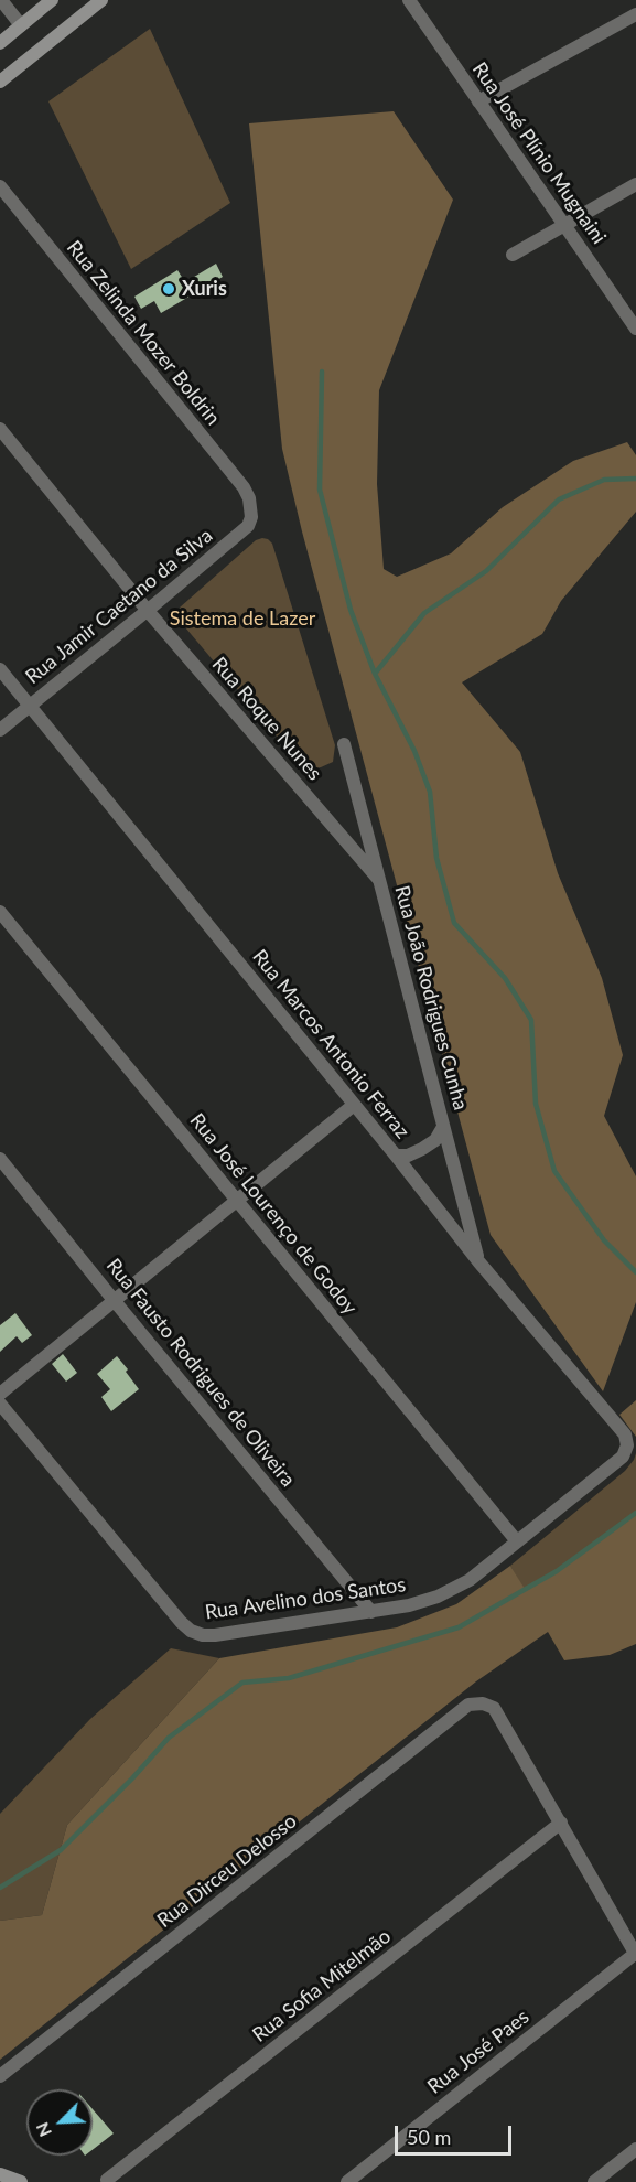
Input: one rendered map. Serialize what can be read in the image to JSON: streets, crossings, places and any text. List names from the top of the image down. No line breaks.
{"streets":{"street":["Rua José Plínio Mugnaini","Rua Zelinda Mozer Boldrin","Rua Jamir Caetano da Silva","Rua Roque Nunes","Rua João Rodrigues Cunha","Rua Marcos Antonio Ferraz","Rua José Lourenço de Godoy","Rua Fausto Rodrigues de Oliveira","Rua Avelino dos Santos","Rua Dirceu Delosso","Rua Sofia Mitelmão","Rua José Paes"]},"crossings":[["Rua Zelinda Mozer Boldrin","Rua Jamir Caetano da Silva"],["Rua Jamir Caetano da Silva","Rua Roque Nunes"],["Rua Jamir Caetano da Silva","Rua Marcos Antonio Ferraz"],["Rua Roque Nunes","Rua João Rodrigues Cunha"],["Rua João Rodrigues Cunha","Rua Marcos Antonio Ferraz"],["Rua Marcos Antonio Ferraz","Rua Avelino dos Santos"],["Rua José Lourenço de Godoy","Rua Avelino dos Santos"],["Rua Fausto Rodrigues de Oliveira","Rua Avelino dos Santos"],["Rua Dirceu Delosso","Rua Sofia Mitelmão"]],"parks":["Sistema de Lazer"],"places":["Xuris"],"scale_bar":"50 m","north":"bottom left"}
